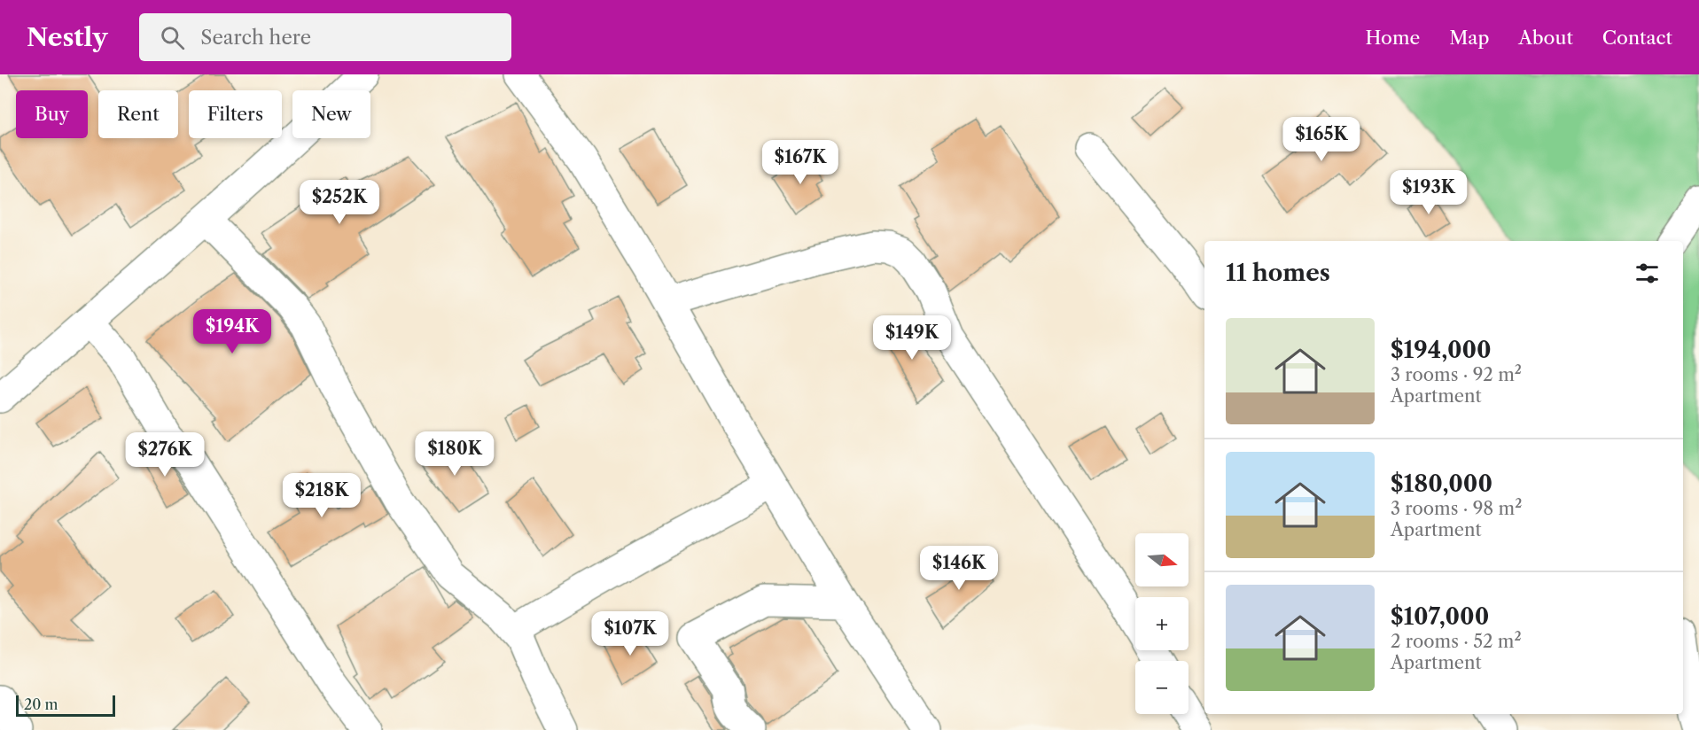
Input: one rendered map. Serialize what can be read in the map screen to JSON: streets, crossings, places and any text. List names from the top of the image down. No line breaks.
{"scale_bar":"20 m","north":"right","page":{"header":"Nestly","search":"Search here","nav":["Home","Map","About","Contact"],"chip":["Buy","Rent","Filters","New"],"price":["$165K","$167K","$193K","$252K","$194K","$149K","$180K","$276K","$218K","$146K","$107K"],"heading":"11 homes","list":[{"name":"$194,000","note":"3 rooms · 92 m² · Apartment"},{"name":"$180,000","note":"3 rooms · 98 m² · Apartment"},{"name":"$107,000","note":"2 rooms · 52 m² · Apartment"}],"map_buttons":["+","−"],"scale":"20 m"}}
